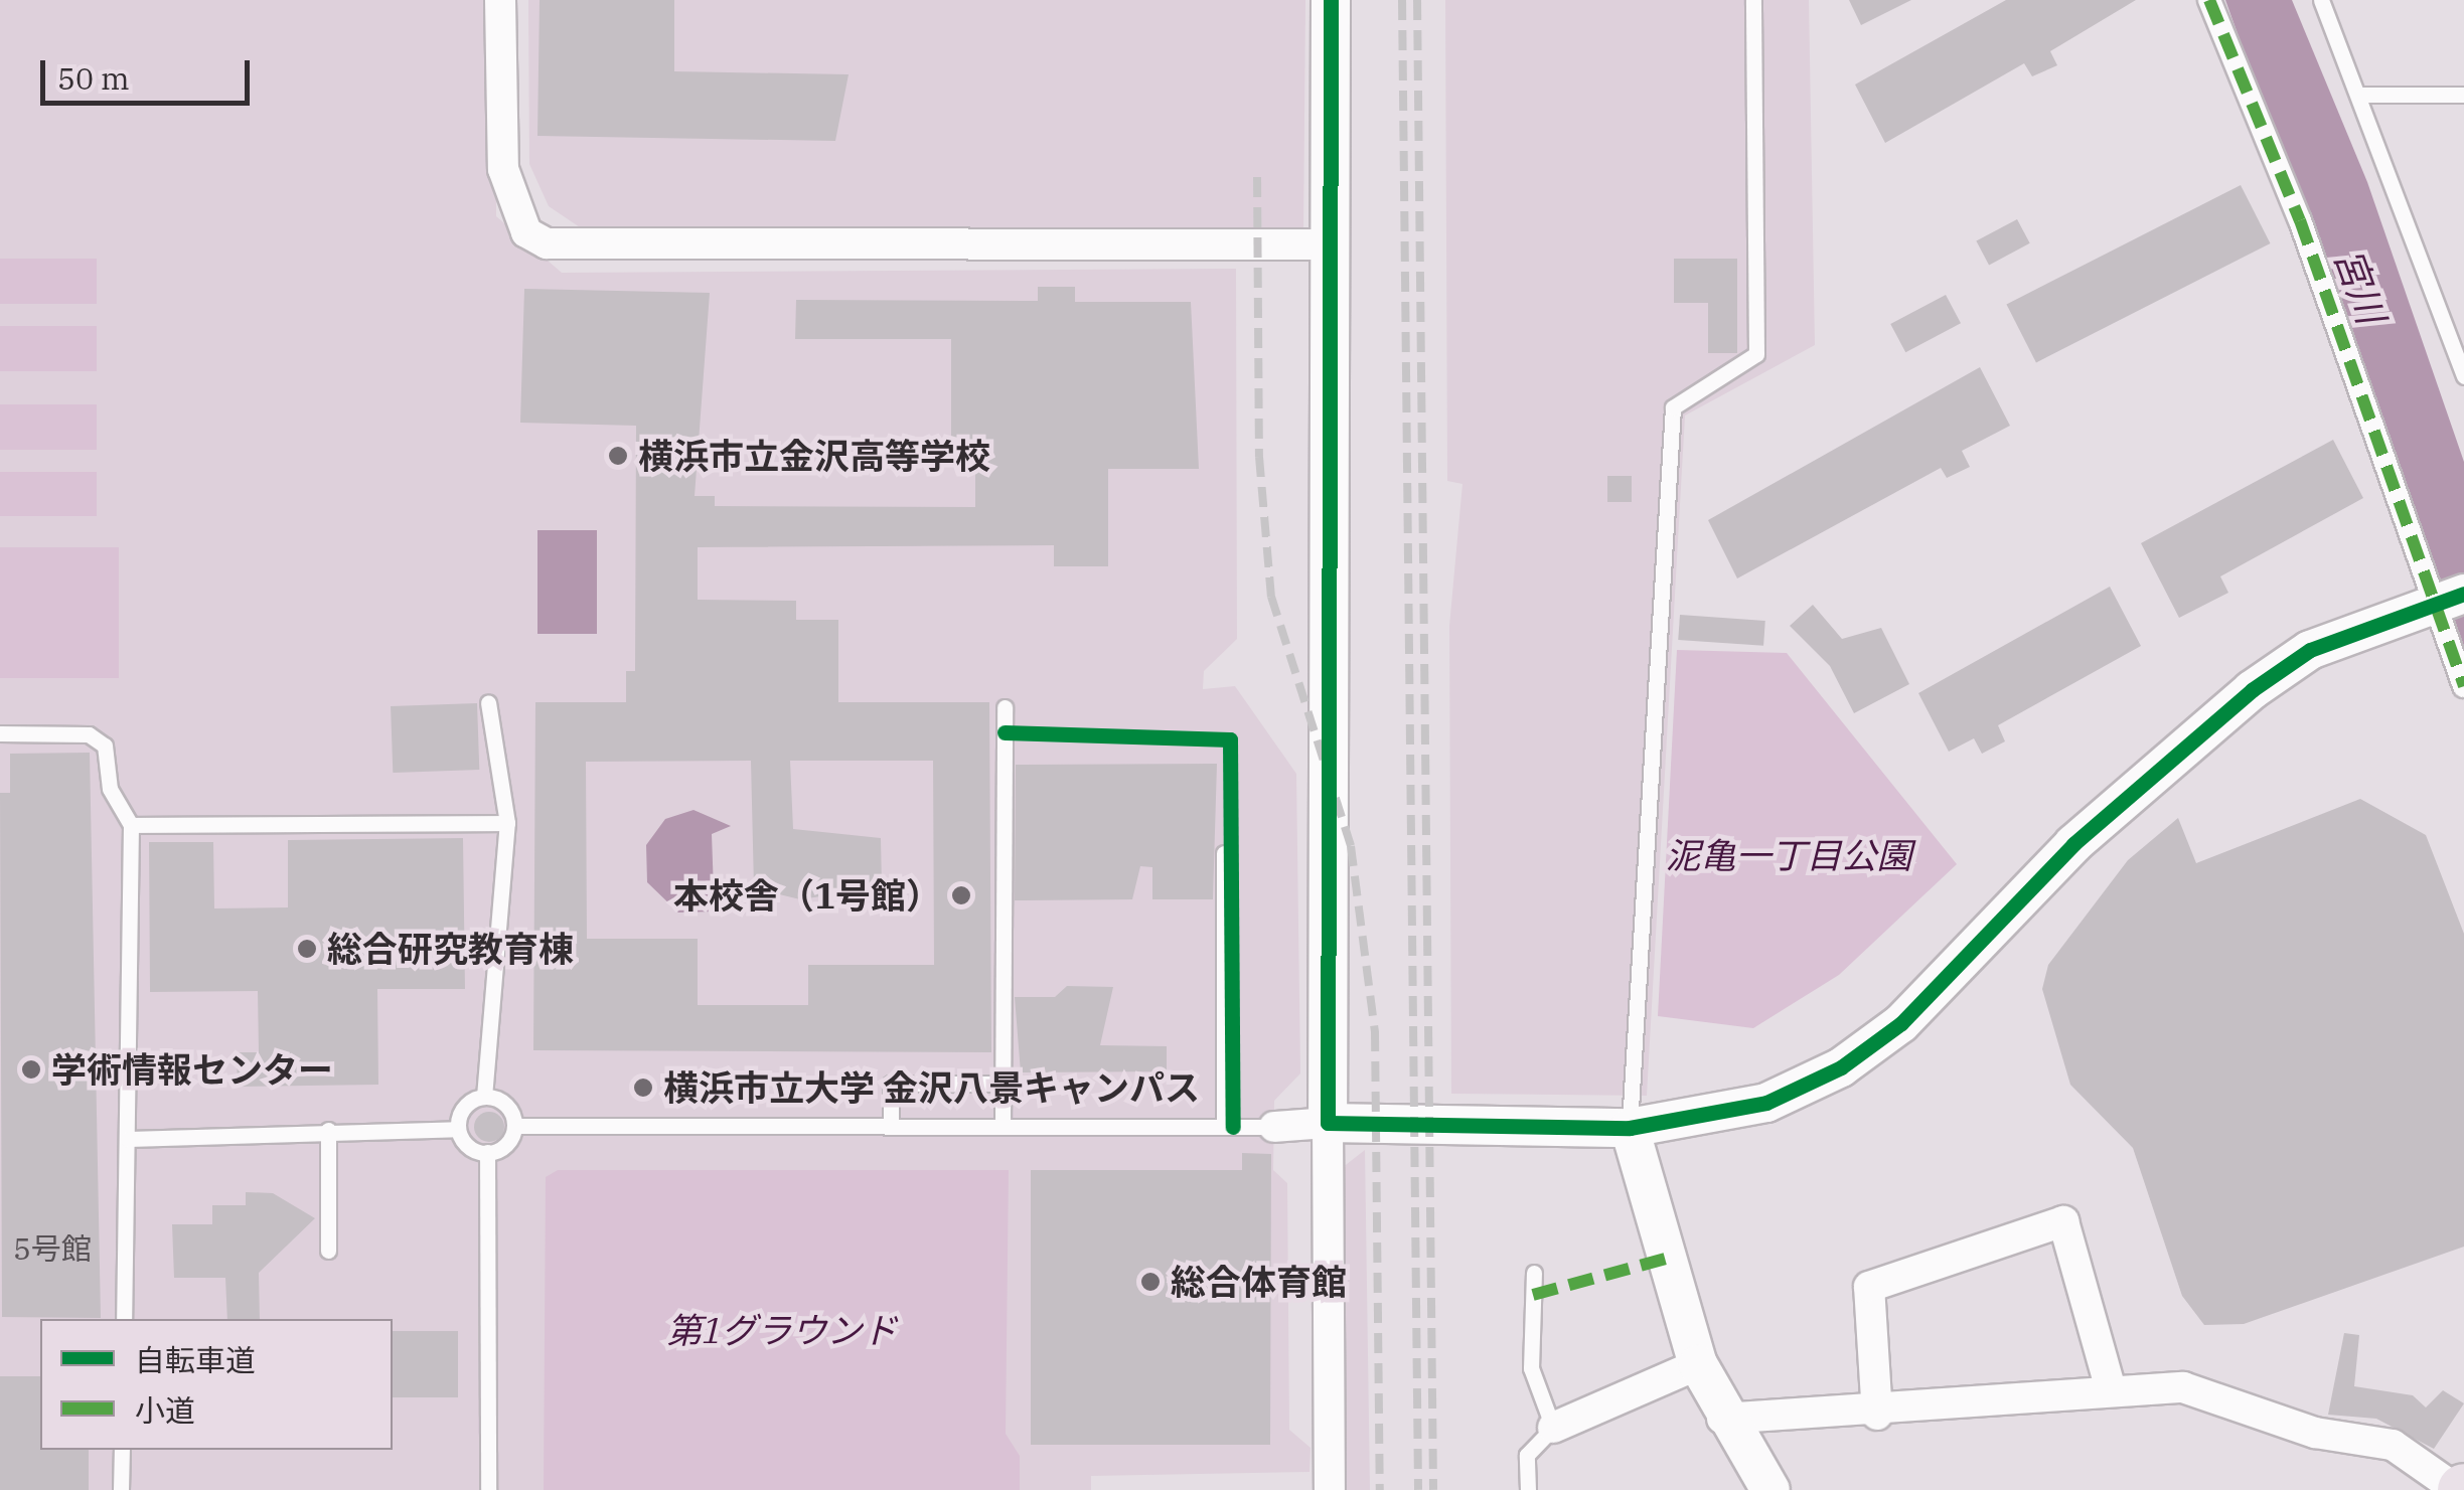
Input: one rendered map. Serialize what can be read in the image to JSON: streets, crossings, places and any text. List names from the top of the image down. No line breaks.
{"water":["宮川"],"parks":["泥亀一丁目公園","第1グラウンド"],"places":["横浜市立金沢高等学校","本校舎（1号館）","総合研究教育棟","学術情報センター","横浜市立大学 金沢八景キャンパス","総合体育館"],"house_numbers":["5号館"],"legend":["自転車道","小道"],"scale_bar":"50 m"}
